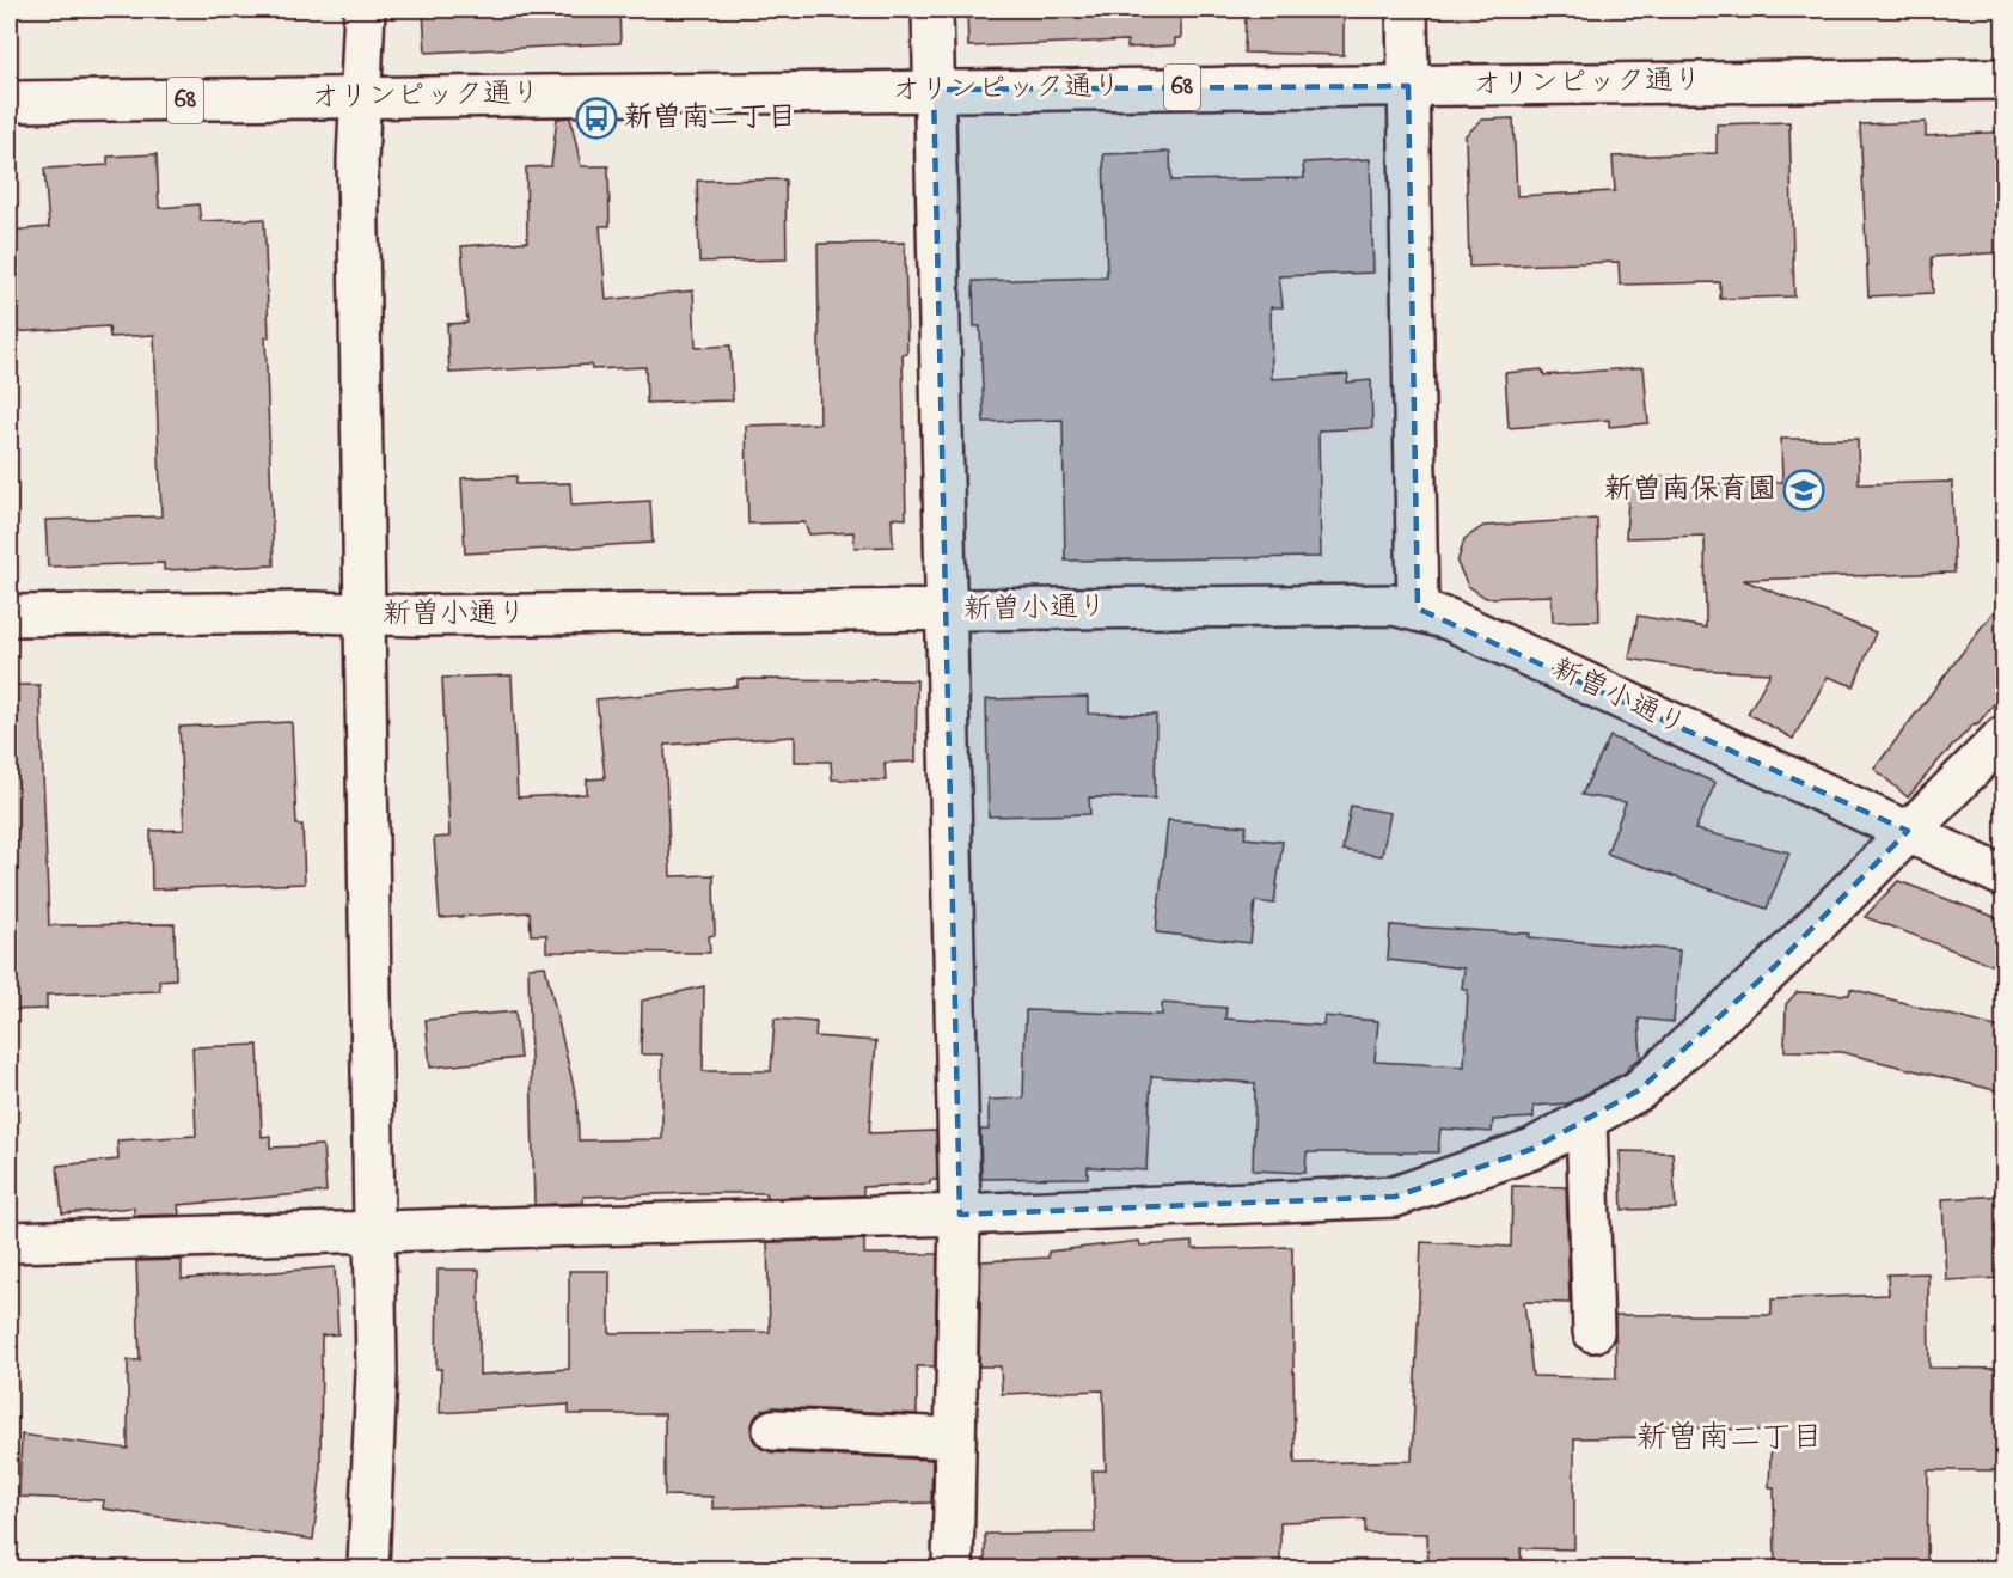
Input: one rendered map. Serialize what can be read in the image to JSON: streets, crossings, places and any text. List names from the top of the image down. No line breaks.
{"streets":{"street":["オリンピック通り","68","新曽小通り"]},"districts":["新曽南二丁目"],"places":{"bus stop":["新曽南二丁目"],"school or university":["新曽南保育園"]}}
